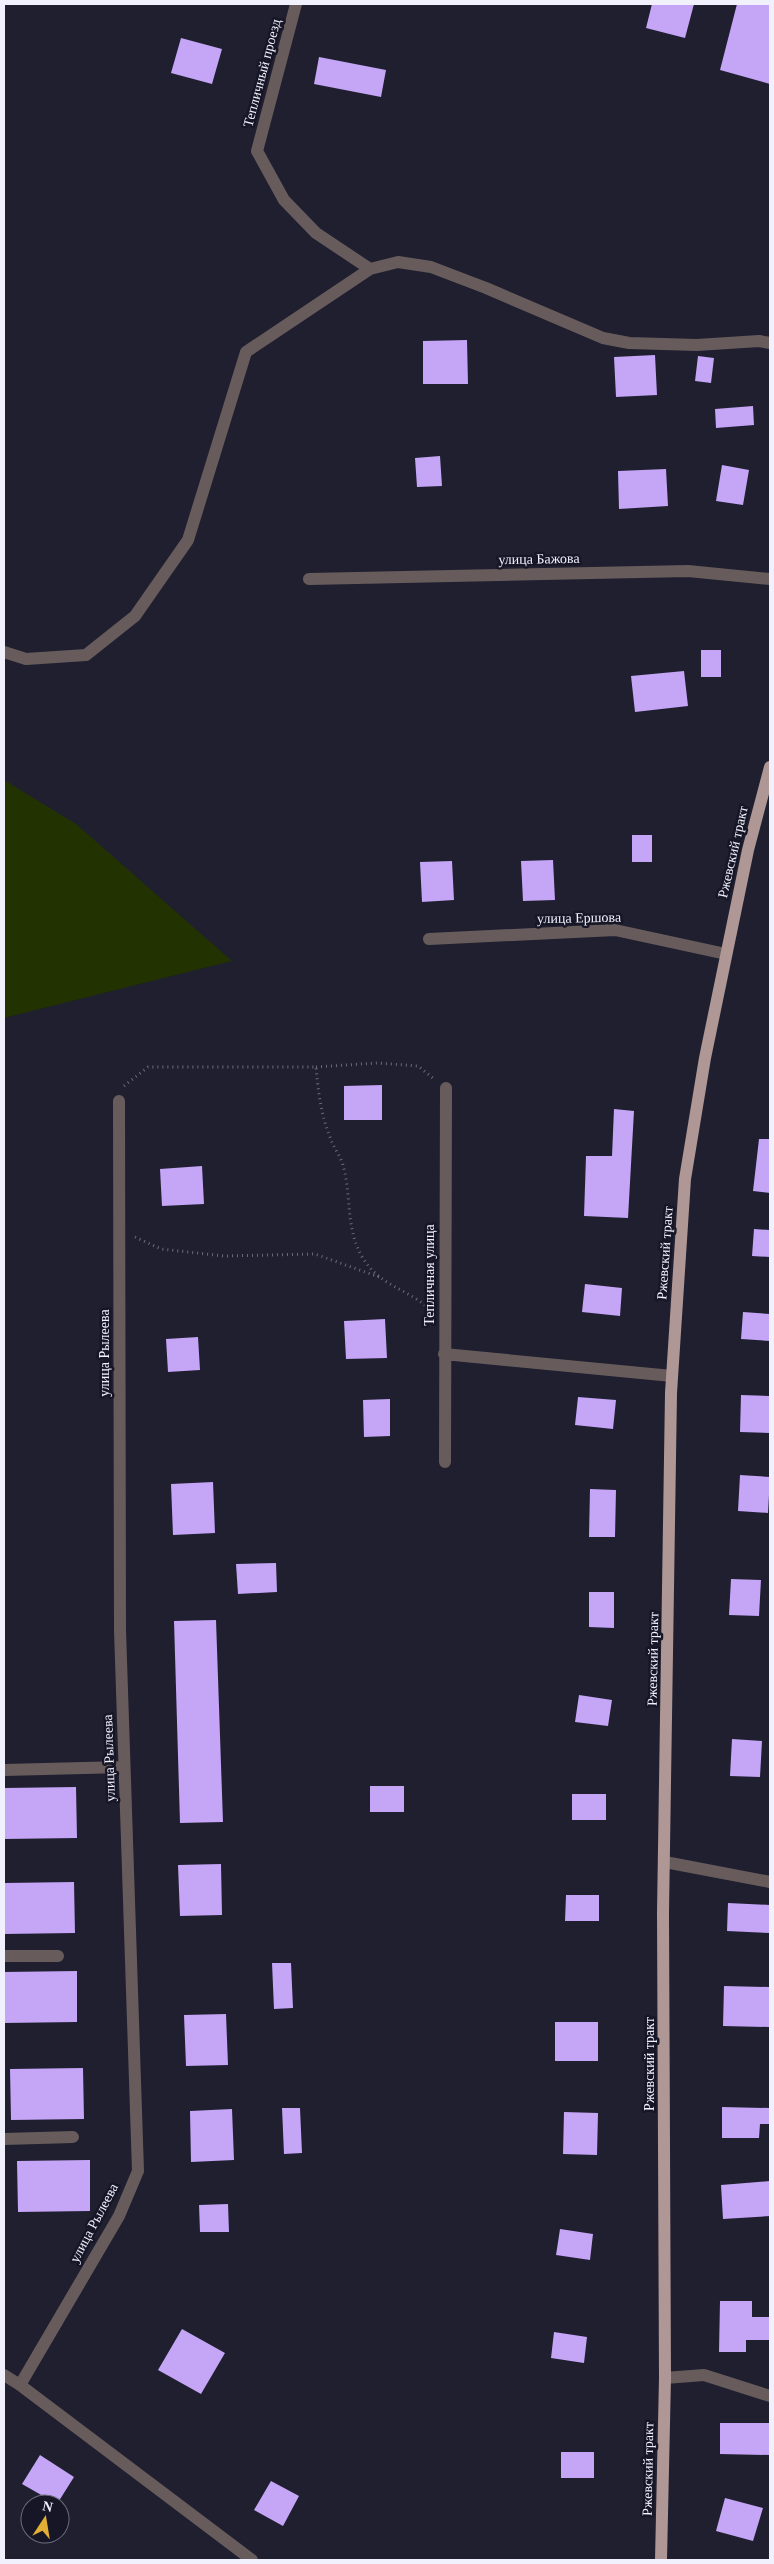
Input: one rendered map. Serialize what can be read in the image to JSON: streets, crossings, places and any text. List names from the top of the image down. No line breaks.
{"streets":{"main road":["Ржевский тракт"],"street":["Тепличный проезд","улица Бажова","улица Ершова","Тепличная улица","улица Рылеева"]},"crossings":[["Ржевский тракт","улица Ершова"]],"north":"top"}
